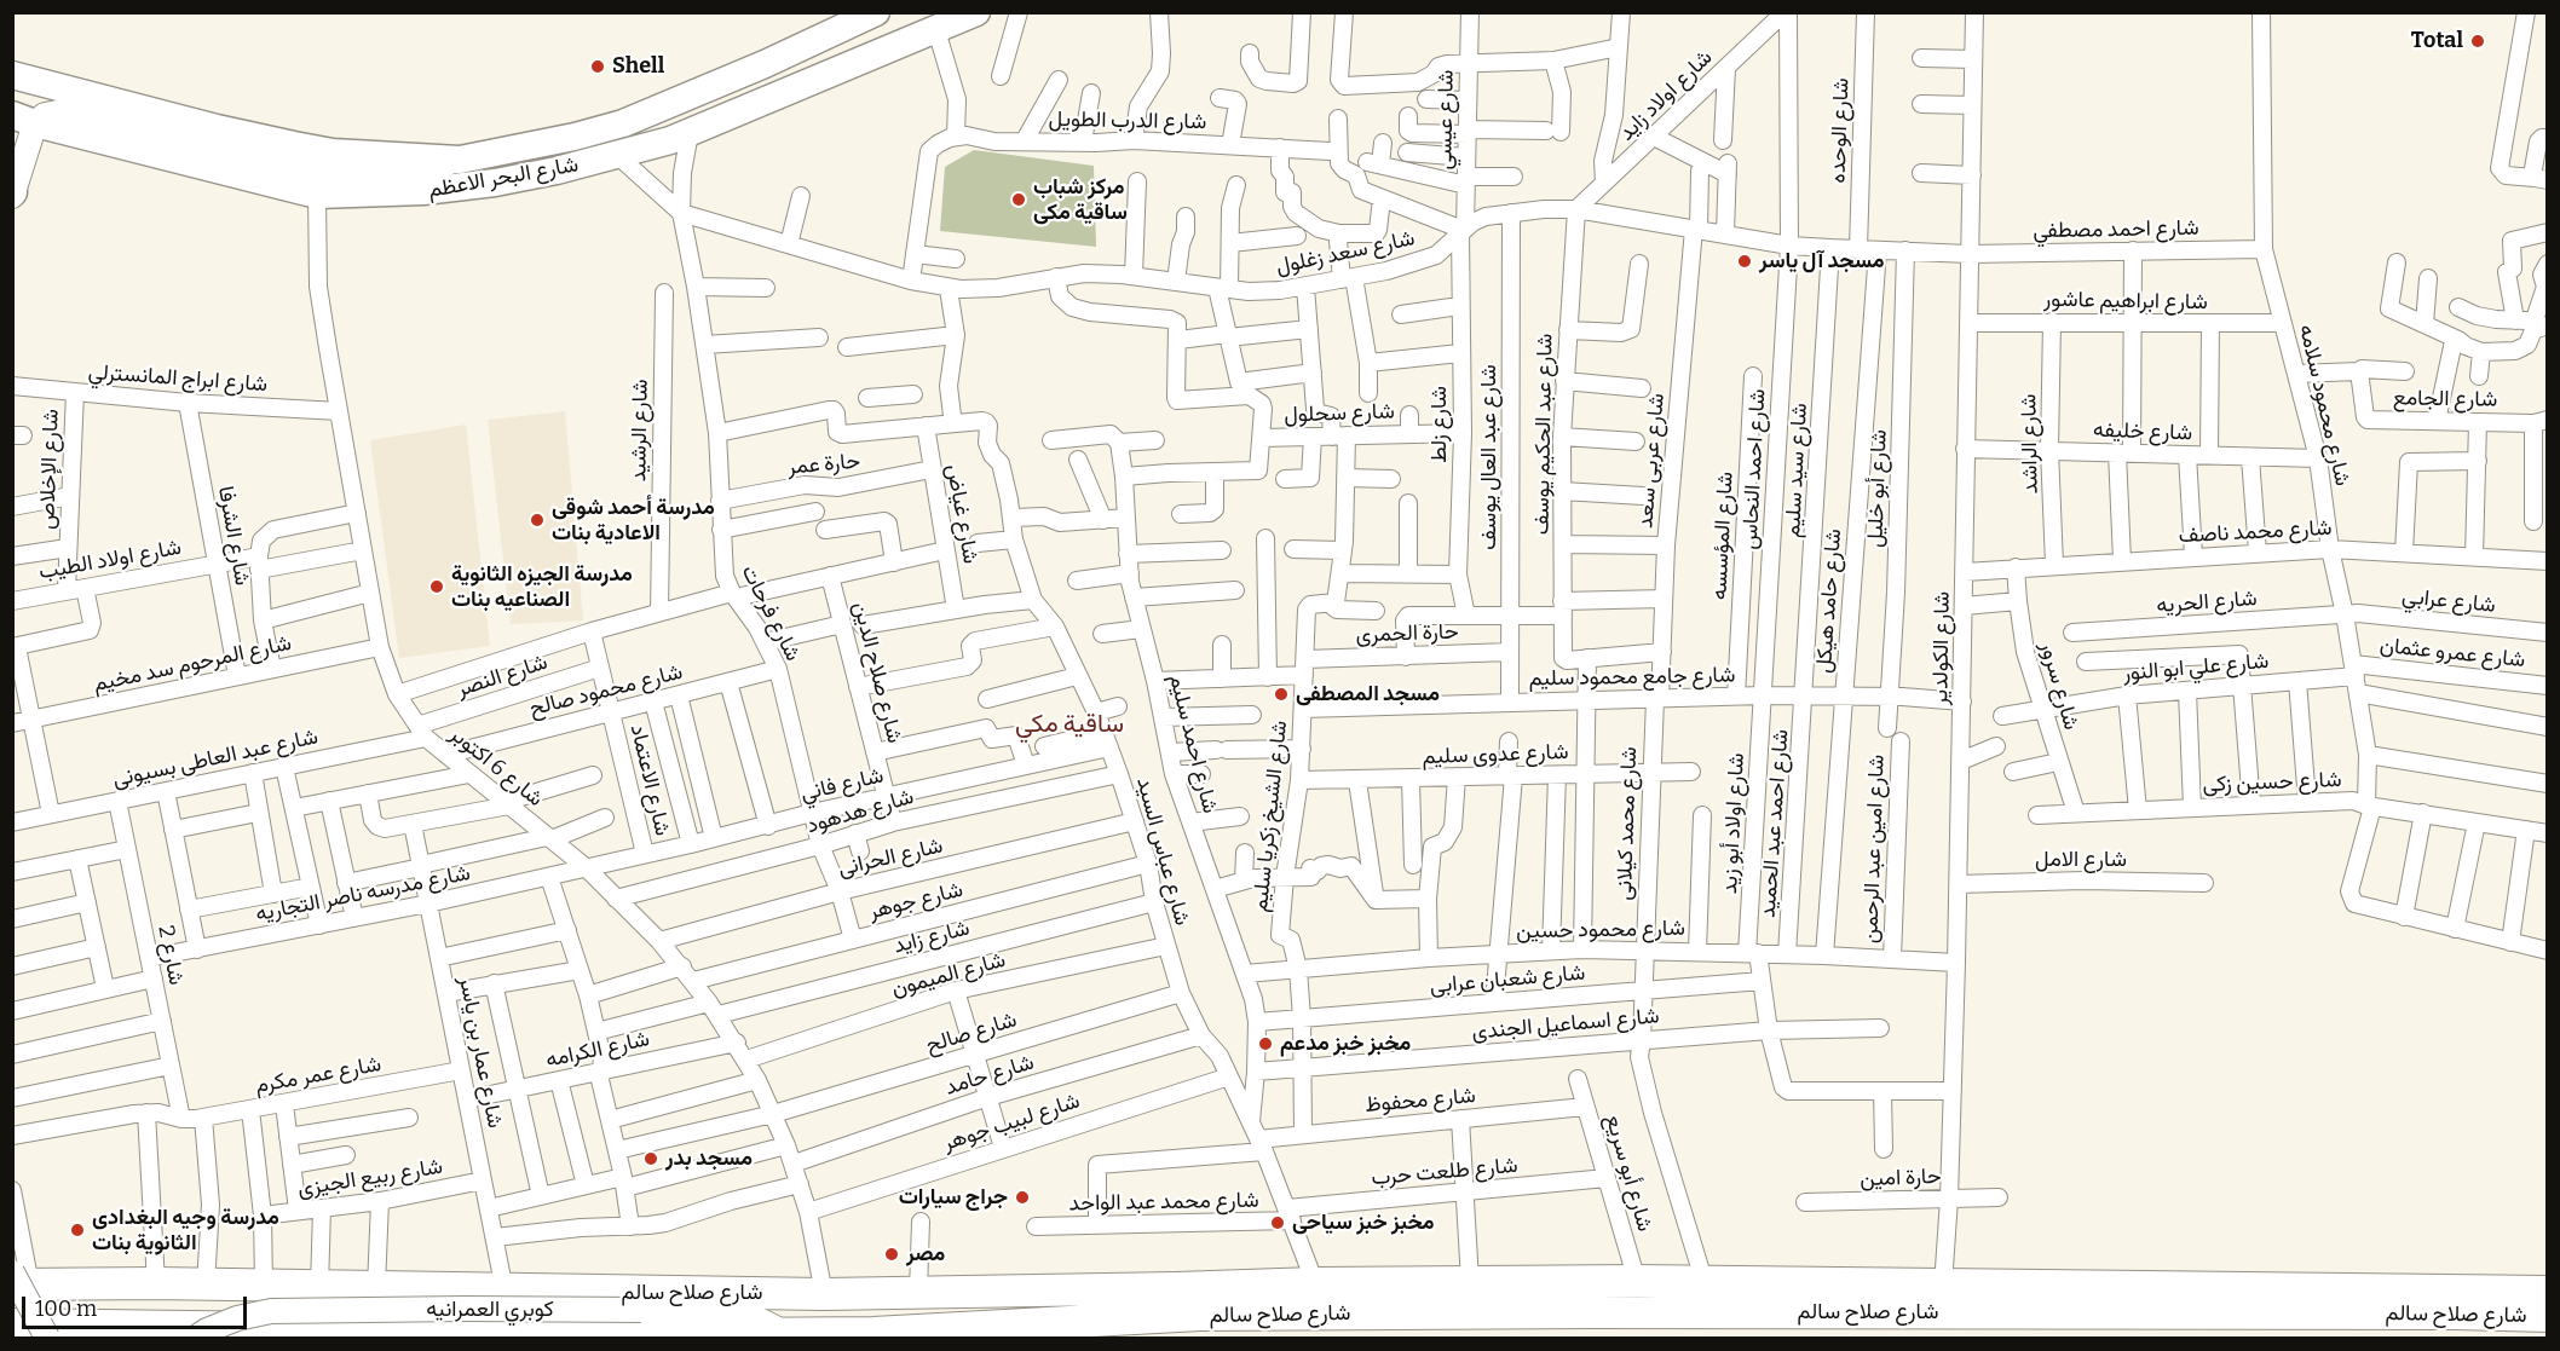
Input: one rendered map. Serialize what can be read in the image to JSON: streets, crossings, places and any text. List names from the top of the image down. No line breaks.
{"streets":{"highway":["شارع صلاح سالم"],"main road":["شارع البحر الاعظم"],"street":["شارع اولاد زايد","شارع عيسي","شارع الدرب الطويل","شارع الوحده","شارع احمد مصطفي","شارع سعد زغلول","شارع ابراهيم عاشور","شارع ابراج المانسترلي","شارع الجامع","شارع محمود سلامه","شارع سحلول","شارع زلط","شارع الرشيد","شارع خليفه","شارع عبد الحكيم يوسف","شارع الراشد","شارع عبد العال يوسف","شارع عربى سعد","حارة عمر","شارع الإخلاص","شارع احمد النحاس","شارع سيد سليم","شارع أبو خليل","شارع غياض","شارع محمد ناصف","شارع الشرفا","شارع المؤسسه","شارع اولاد الطيب","شارع حامد هيكل","شارع عرابي","شارع الحريه","شارع فرحات","حارة الحمرى","شارع الكولدير","شارع عمرو عثمان","شارع المرحوم سد مخيم","شارع علي ابو النور","شارع صلاح الدين","شارع النصر","شارع جامع محمود سليم","شارع سرور","شارع محمود صالح","شارع احمد سليم","شارع عدوى سليم","شارع عبد العاطى بسيونى","شارع 6 اكتوبر","شارع الاعتماد","شارع حسين زكى","شارع فاني","شارع هدهود","شارع الشيخ زكريا سليم","شارع محمد كيلانى","شارع اولاد أبو زيد","شارع احمد عبد الحميد","شارع امين عبد الرحمن","شارع عباس السيد","شارع الحرانى","شارع الامل","شارع مدرسه ناصر التجاريه","شارع جوهر","شارع محمود حسين","شارع زايد","شارع 2","شارع الميمون","شارع شعبان عرابى","شارع اسماعيل الجندى","شارع صالح","شارع الكرامه","شارع عمار بن ياسر","شارع عمر مكرم","شارع حامد","شارع محفوظ","شارع لبيب جوهر","شارع طلعت حرب","شارع أبو سريع","شارع ربيع الجيزى","حارة امين","شارع محمد عبد الواحد","كوبري العمرانيه"]},"crossings":[["شارع اولاد زايد","شارع سعد زغلول"],["شارع اولاد زايد","شارع عبد الحكيم يوسف"],["شارع اولاد زايد","شارع احمد النحاس"],["شارع عيسي","شارع سعد زغلول"],["شارع عيسي","شارع زلط"],["شارع الوحده","شارع سعد زغلول"],["شارع البحر الاعظم","شارع فرحات"],["شارع البحر الاعظم","شارع 6 اكتوبر"],["شارع احمد مصطفي","شارع سعد زغلول"],["شارع احمد مصطفي","شارع محمود سلامه"],["شارع احمد مصطفي","شارع الكولدير"],["شارع سعد زغلول","شارع زلط"],["شارع سعد زغلول","شارع عبد الحكيم يوسف"],["شارع سعد زغلول","شارع عبد العال يوسف"],["شارع سعد زغلول","شارع عربى سعد"],["شارع سعد زغلول","شارع احمد النحاس"],["شارع سعد زغلول","شارع سيد سليم"],["شارع سعد زغلول","شارع أبو خليل"],["شارع سعد زغلول","شارع حامد هيكل"],["شارع سعد زغلول","شارع فرحات"],["شارع سعد زغلول","شارع الكولدير"],["شارع ابراهيم عاشور","شارع محمود سلامه"],["شارع ابراهيم عاشور","شارع الراشد"],["شارع ابراهيم عاشور","شارع الكولدير"],["شارع ابراج المانسترلي","شارع الإخلاص"],["شارع ابراج المانسترلي","شارع الشرفا"],["شارع ابراج المانسترلي","شارع 6 اكتوبر"],["شارع محمود سلامه","شارع خليفه"],["شارع محمود سلامه","شارع محمد ناصف"],["شارع محمود سلامه","شارع عرابي"],["شارع محمود سلامه","شارع الحريه"],["شارع محمود سلامه","شارع عمرو عثمان"],["شارع محمود سلامه","شارع علي ابو النور"],["شارع محمود سلامه","شارع حسين زكى"],["شارع سحلول","شارع زلط"],["شارع خليفه","شارع الراشد"],["شارع خليفه","شارع الكولدير"],["شارع الراشد","شارع محمد ناصف"],["شارع عبد العال يوسف","حارة الحمرى"],["شارع عبد العال يوسف","شارع جامع محمود سليم"],["شارع عربى سعد","شارع جامع محمود سليم"],["شارع عربى سعد","شارع محمد كيلانى"],["حارة عمر","شارع غياض"],["حارة عمر","شارع فرحات"],["شارع الإخلاص","شارع اولاد الطيب"],["شارع احمد النحاس","شارع جامع محمود سليم"],["شارع احمد النحاس","شارع اولاد أبو زيد"],["شارع سيد سليم","شارع جامع محمود سليم"],["شارع سيد سليم","شارع احمد عبد الحميد"],["شارع أبو خليل","شارع جامع محمود سليم"],["شارع محمد ناصف","شارع الكولدير"],["شارع محمد ناصف","شارع سرور"],["شارع الشرفا","شارع اولاد الطيب"],["شارع الشرفا","شارع المرحوم سد مخيم"],["شارع المؤسسه","شارع جامع محمود سليم"],["شارع اولاد الطيب","شارع 6 اكتوبر"],["شارع حامد هيكل","شارع جامع محمود سليم"],["شارع حامد هيكل","شارع محمود حسين"],["شارع عرابي","شارع الحريه"],["شارع فرحات","شارع محمود صالح"],["شارع فرحات","شارع فاني"],["شارع فرحات","شارع هدهود"],["شارع فرحات","شارع الحرانى"],["شارع فرحات","شارع جوهر"],["حارة الحمرى","شارع احمد سليم"],["حارة الحمرى","شارع الشيخ زكريا سليم"],["شارع الكولدير","شارع جامع محمود سليم"],["شارع الكولدير","شارع الامل"],["شارع الكولدير","شارع محمود حسين"],["شارع الكولدير","حارة امين"],["شارع الكولدير","شارع صلاح سالم"],["شارع عمرو عثمان","شارع علي ابو النور"],["شارع المرحوم سد مخيم","شارع 6 اكتوبر"],["شارع علي ابو النور","شارع سرور"],["شارع صلاح الدين","شارع فاني"],["شارع صلاح الدين","شارع هدهود"],["شارع النصر","شارع عبد العاطى بسيونى"],["شارع النصر","شارع 6 اكتوبر"],["شارع النصر","شارع الاعتماد"],["شارع جامع محمود سليم","شارع الشيخ زكريا سليم"],["شارع جامع محمود سليم","شارع محمد كيلانى"],["شارع جامع محمود سليم","شارع اولاد أبو زيد"],["شارع جامع محمود سليم","شارع احمد عبد الحميد"],["شارع سرور","شارع حسين زكى"],["شارع محمود صالح","شارع 6 اكتوبر"],["شارع محمود صالح","شارع الاعتماد"],["شارع احمد سليم","شارع عباس السيد"],["شارع احمد سليم","شارع محمود حسين"],["شارع احمد سليم","شارع شعبان عرابى"],["شارع احمد سليم","شارع اسماعيل الجندى"],["شارع عدوى سليم","شارع الشيخ زكريا سليم"],["شارع عدوى سليم","شارع محمد كيلانى"],["شارع عبد العاطى بسيونى","شارع 6 اكتوبر"],["شارع عبد العاطى بسيونى","شارع 2"],["شارع 6 اكتوبر","شارع فاني"],["شارع 6 اكتوبر","شارع هدهود"],["شارع 6 اكتوبر","شارع الحرانى"],["شارع 6 اكتوبر","شارع مدرسه ناصر التجاريه"],["شارع 6 اكتوبر","شارع جوهر"],["شارع 6 اكتوبر","شارع زايد"],["شارع 6 اكتوبر","شارع الميمون"],["شارع 6 اكتوبر","شارع صالح"],["شارع 6 اكتوبر","شارع الكرامه"],["شارع 6 اكتوبر","شارع حامد"],["شارع 6 اكتوبر","شارع لبيب جوهر"],["شارع 6 اكتوبر","شارع صلاح سالم"],["شارع الاعتماد","شارع فاني"],["شارع فاني","شارع عباس السيد"],["شارع فاني","شارع مدرسه ناصر التجاريه"],["شارع هدهود","شارع عباس السيد"],["شارع الشيخ زكريا سليم","شارع محمود حسين"],["شارع الشيخ زكريا سليم","شارع شعبان عرابى"],["شارع الشيخ زكريا سليم","شارع اسماعيل الجندى"],["شارع الشيخ زكريا سليم","شارع محفوظ"],["شارع محمد كيلانى","شارع محمود حسين"],["شارع محمد كيلانى","شارع شعبان عرابى"],["شارع محمد كيلانى","شارع اسماعيل الجندى"],["شارع محمد كيلانى","شارع صلاح سالم"],["شارع اولاد أبو زيد","شارع محمود حسين"],["شارع اولاد أبو زيد","شارع شعبان عرابى"],["شارع اولاد أبو زيد","شارع اسماعيل الجندى"],["شارع احمد عبد الحميد","شارع محمود حسين"],["شارع امين عبد الرحمن","شارع محمود حسين"],["شارع عباس السيد","شارع الحرانى"],["شارع عباس السيد","شارع جوهر"],["شارع عباس السيد","شارع زايد"],["شارع عباس السيد","شارع الميمون"],["شارع عباس السيد","شارع صالح"],["شارع عباس السيد","شارع حامد"],["شارع عباس السيد","شارع محفوظ"],["شارع عباس السيد","شارع لبيب جوهر"],["شارع عباس السيد","شارع طلعت حرب"],["شارع عباس السيد","شارع محمد عبد الواحد"],["شارع عباس السيد","شارع صلاح سالم"],["شارع مدرسه ناصر التجاريه","شارع 2"],["شارع مدرسه ناصر التجاريه","شارع عمار بن ياسر"],["شارع 2","شارع عمر مكرم"],["شارع الكرامه","شارع عمار بن ياسر"],["شارع عمار بن ياسر","شارع عمر مكرم"],["شارع عمار بن ياسر","شارع ربيع الجيزى"],["شارع عمار بن ياسر","شارع صلاح سالم"],["شارع محفوظ","شارع أبو سريع"],["شارع محفوظ","شارع محمد عبد الواحد"],["شارع طلعت حرب","شارع أبو سريع"],["شارع طلعت حرب","شارع محمد عبد الواحد"],["شارع أبو سريع","شارع صلاح سالم"],["شارع صلاح سالم","كوبري العمرانيه"]],"districts":["ساقية مكي"],"places":["Total","Shell","مركز شباب ساقية مكى","مسجد آل ياسر","مدرسة أحمد شوقى الاعادية بنات","مدرسة الجيزه الثانوية الصناعيه بنات","مسجد المصطفى","مخبز خبز مدعم","مسجد بدر","جراج سيارات","مخبز خبز سياحى","مدرسة وجيه البغدادى الثانوية بنات","مصر"],"scale_bar":"100 m"}
